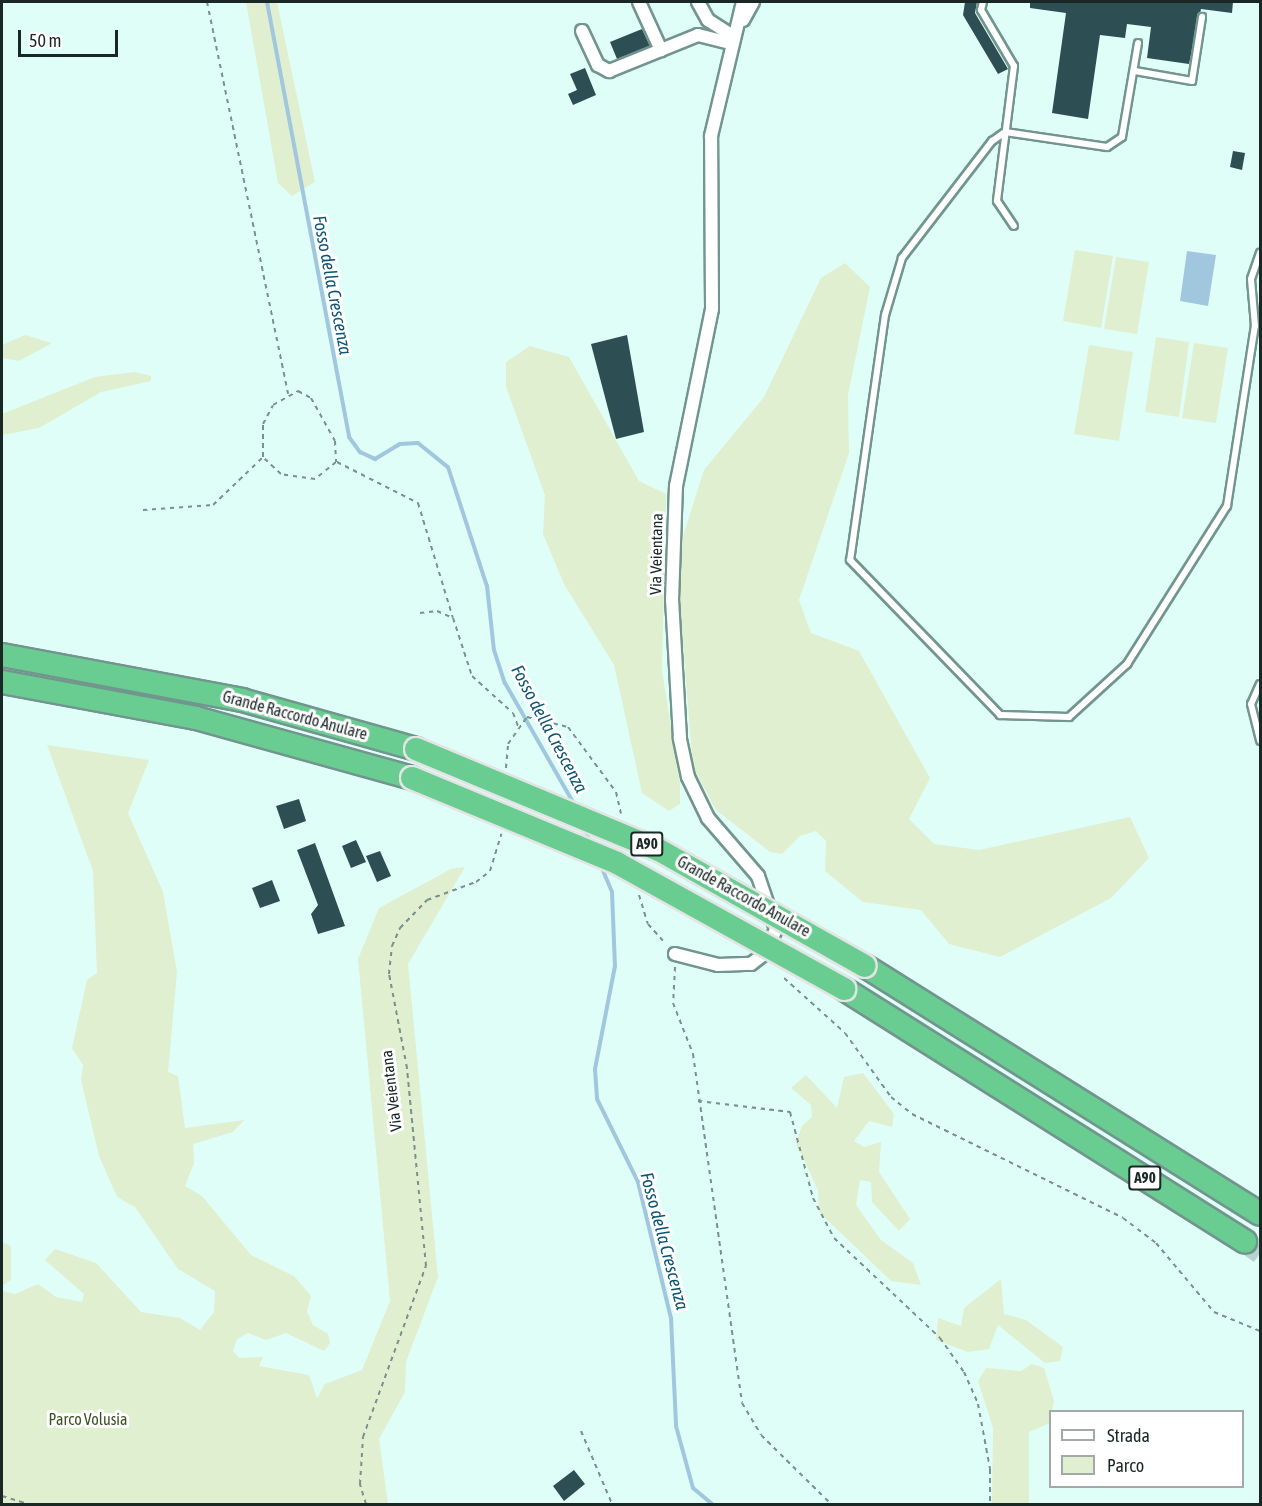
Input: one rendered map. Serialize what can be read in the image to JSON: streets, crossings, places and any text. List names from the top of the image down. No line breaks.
{"streets":{"highway":["Grande Raccordo Anulare","A90"],"street":["Via Veientana"]},"water":["Fosso della Crescenza"],"parks":["Parco Volusia"],"legend":["Strada","Parco"],"scale_bar":"50 m"}
